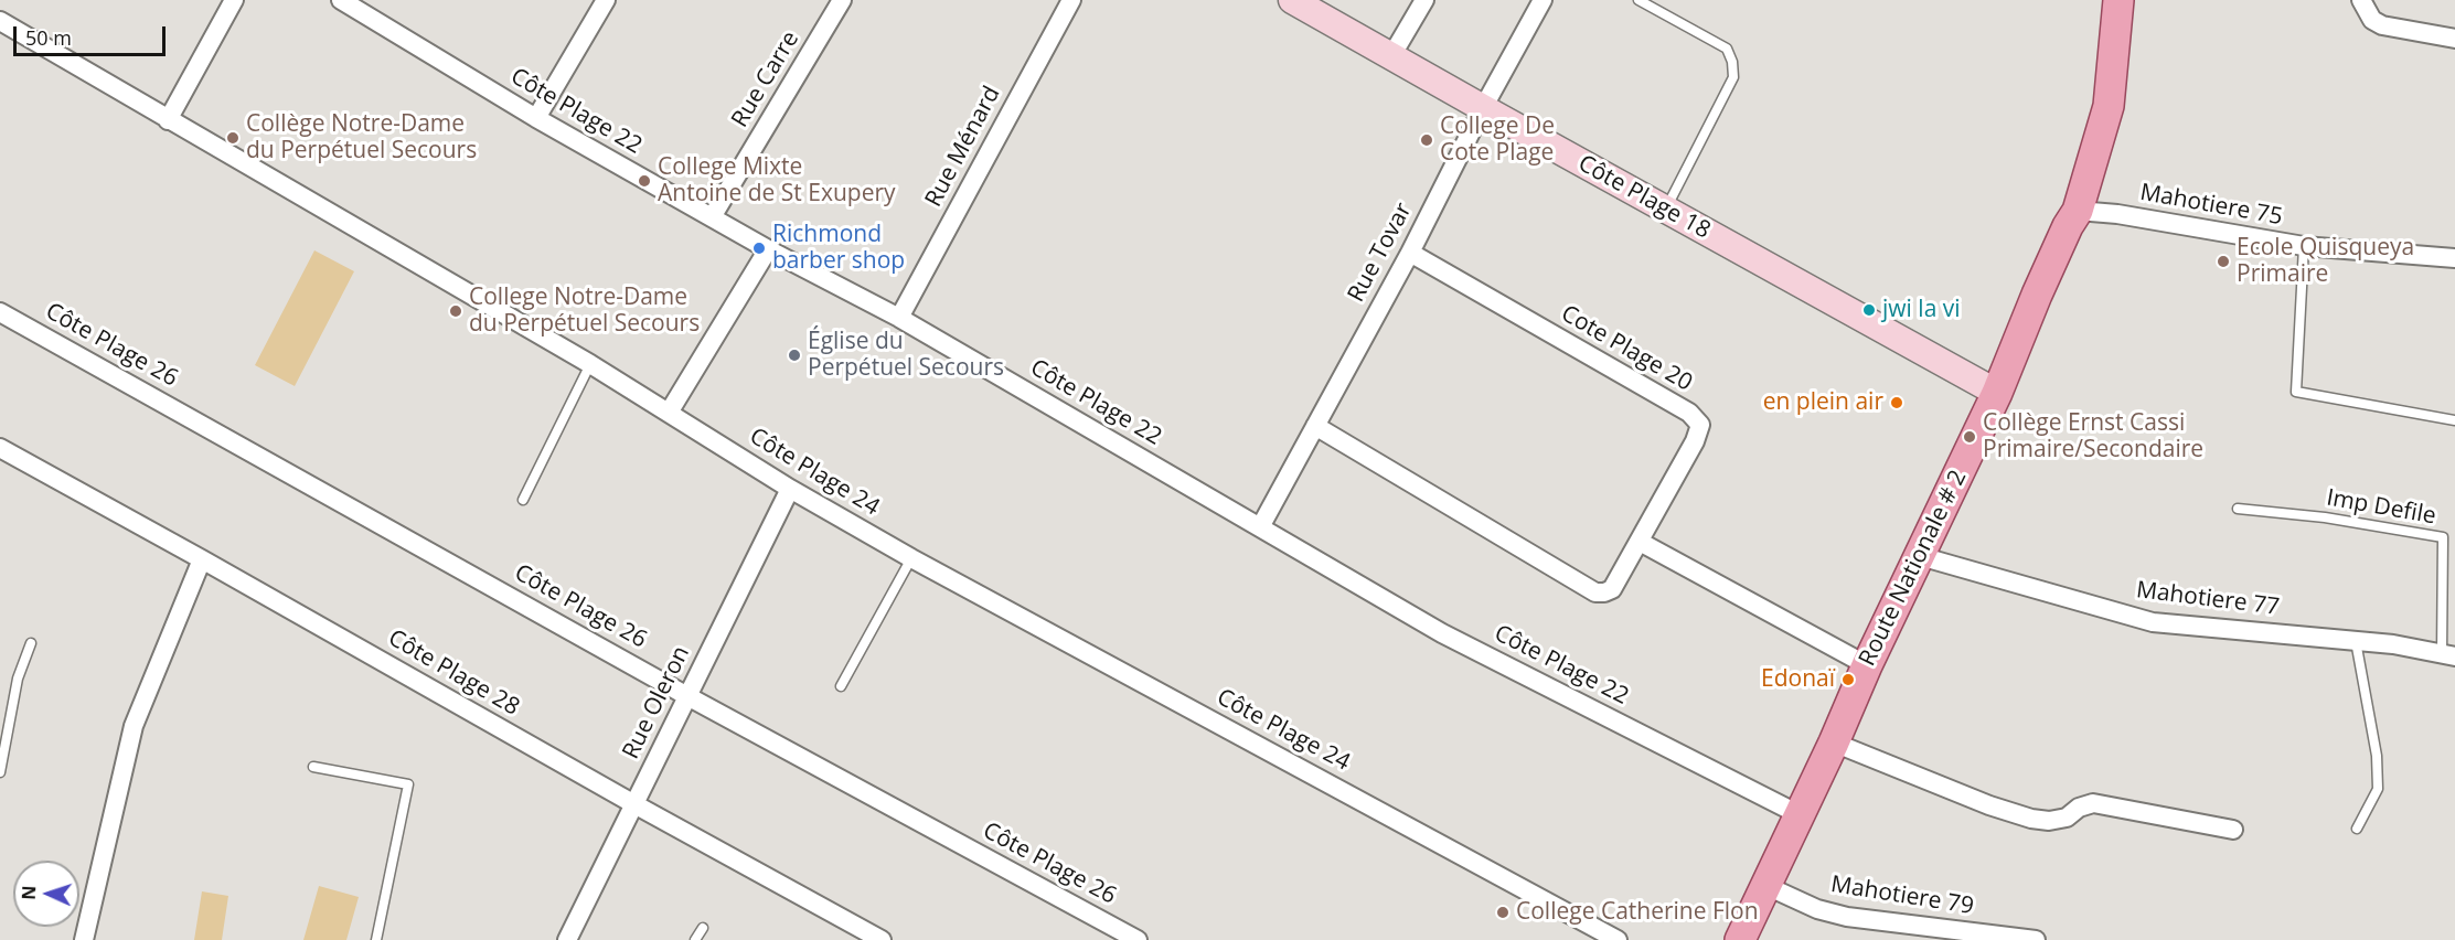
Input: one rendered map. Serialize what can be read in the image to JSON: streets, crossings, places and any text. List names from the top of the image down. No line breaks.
{"streets":{"main road":["Route Nationale # 2"],"street":["Rue Carre","Côte Plage 22","Rue Ménard","Côte Plage 18","Mahotiere 75","Rue Tovar","Côte Plage 26","Cote Plage 20","Côte Plage 24","Mahotiere 77","Côte Plage 28","Rue Oleron","Mahotiere 79"],"lane":["Imp Defile"]},"crossings":[["Rue Carre","Côte Plage 22"],["Côte Plage 22","Rue Ménard"],["Côte Plage 22","Rue Tovar"],["Côte Plage 22","Route Nationale # 2"],["Côte Plage 18","Rue Tovar"],["Côte Plage 18","Route Nationale # 2"],["Mahotiere 75","Route Nationale # 2"],["Rue Tovar","Cote Plage 20"],["Côte Plage 26","Rue Oleron"],["Côte Plage 24","Rue Oleron"],["Imp Defile","Mahotiere 77"],["Route Nationale # 2","Mahotiere 77"],["Route Nationale # 2","Mahotiere 79"],["Côte Plage 28","Rue Oleron"]],"places":["Collège Notre-Dame du Perpétuel Secours","College De Cote Plage","College Mixte Antoine de St Exupery","Richmond barber shop","Ecole Quisqueya Primaire","jwi la vi","College Notre-Dame du Perpétuel Secours","Église du Perpétuel Secours","en plein air","Collège Ernst Cassi Primaire/Secondaire","Edonaï","College Catherine Flon"],"scale_bar":"50 m","north":"left"}
